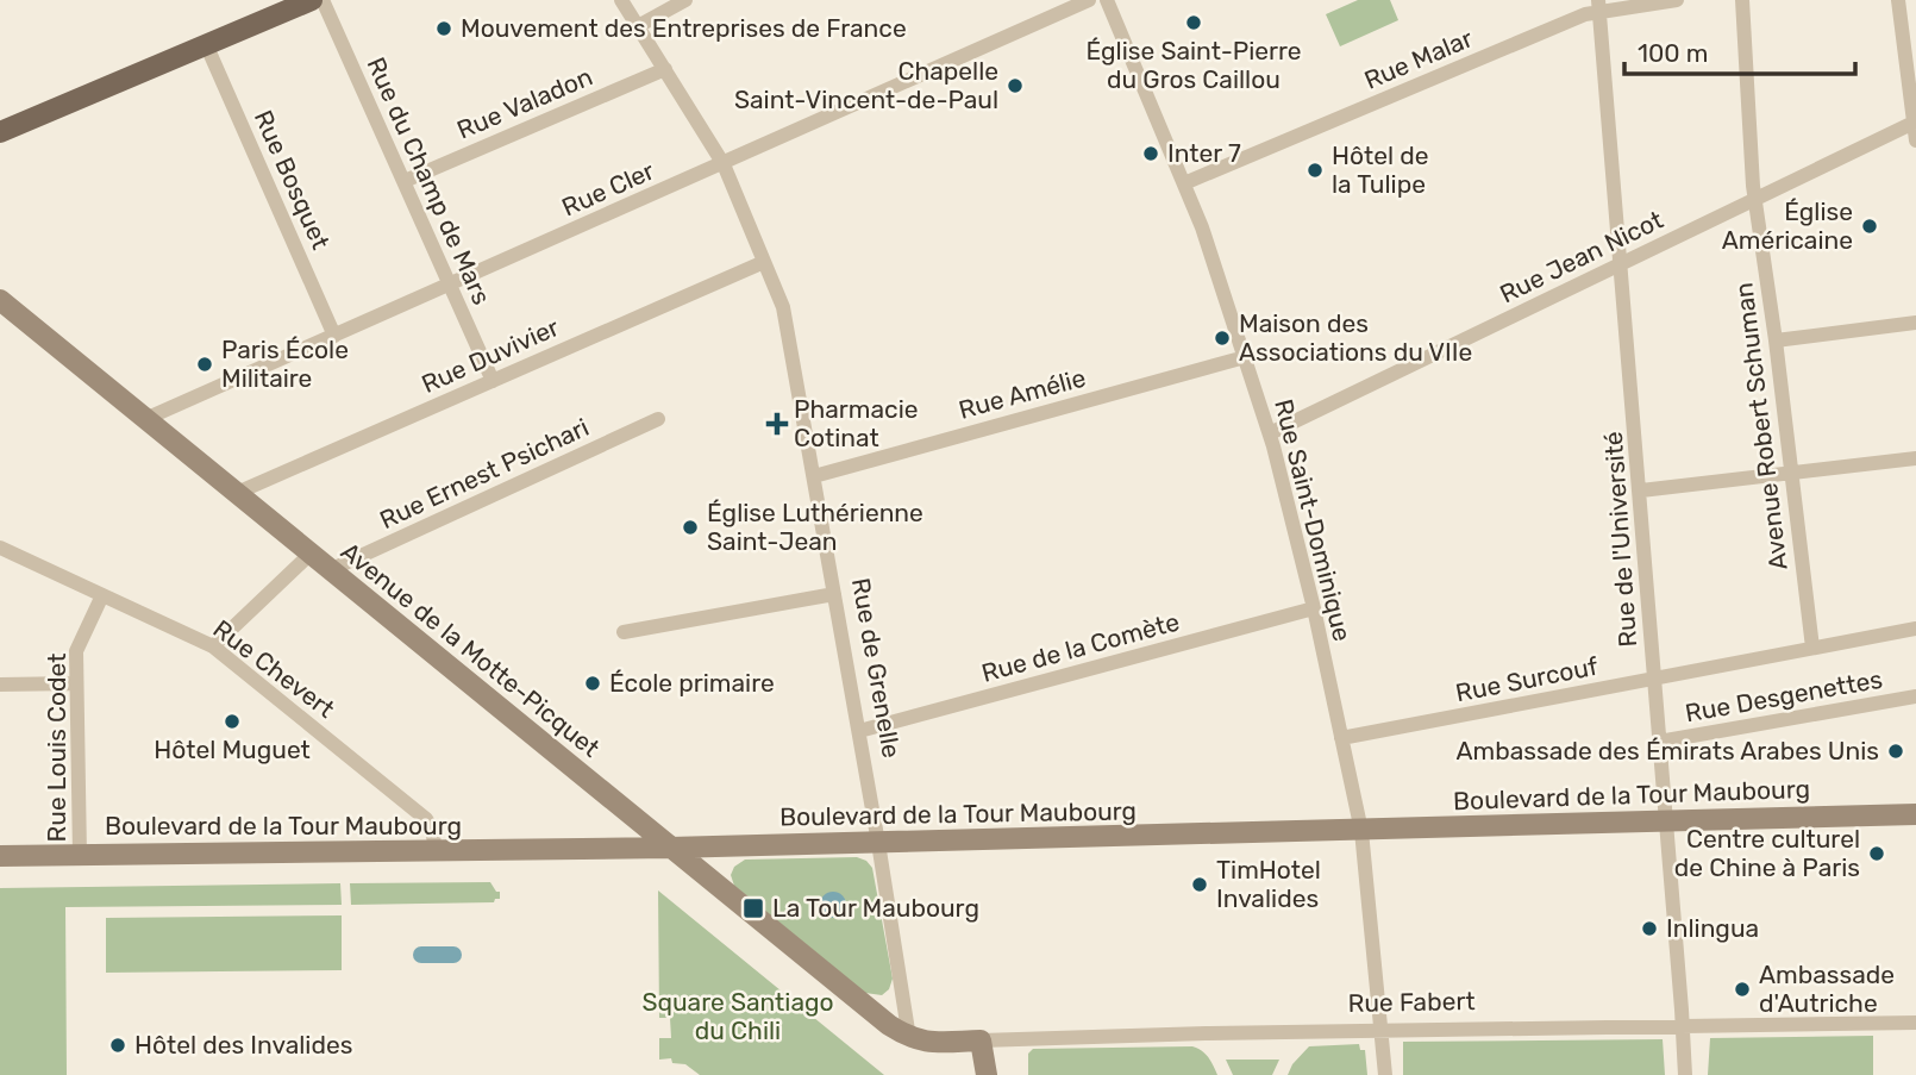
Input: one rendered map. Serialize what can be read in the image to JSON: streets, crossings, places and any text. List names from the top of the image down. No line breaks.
{"streets":{"street":["Rue Malar","Rue Valadon","Rue Bosquet","Rue du Champ de Mars","Rue Cler","Rue Jean Nicot","Rue Duvivier","Rue Amélie","Avenue Robert Schuman","Rue Ernest Psichari","Rue Saint-Dominique","Rue de l'Université","Rue de la Comète","Avenue de la Motte-Picquet","Rue de Grenelle","Rue Chevert","Rue Surcouf","Rue Desgenettes","Rue Louis Codet","Boulevard de la Tour Maubourg","Rue Fabert"]},"crossings":[["Rue Malar","Rue Saint-Dominique"],["Rue Malar","Rue de l'Université"],["Rue Valadon","Rue du Champ de Mars"],["Rue Valadon","Rue de Grenelle"],["Rue Bosquet","Rue Cler"],["Rue du Champ de Mars","Rue Cler"],["Rue du Champ de Mars","Rue Duvivier"],["Rue Cler","Avenue de la Motte-Picquet"],["Rue Cler","Rue de Grenelle"],["Rue Jean Nicot","Avenue Robert Schuman"],["Rue Jean Nicot","Rue Saint-Dominique"],["Rue Jean Nicot","Rue de l'Université"],["Rue Duvivier","Avenue de la Motte-Picquet"],["Rue Duvivier","Rue de Grenelle"],["Rue Amélie","Rue Saint-Dominique"],["Rue Amélie","Rue de Grenelle"],["Avenue Robert Schuman","Rue Surcouf"],["Rue Ernest Psichari","Avenue de la Motte-Picquet"],["Rue Saint-Dominique","Rue de la Comète"],["Rue Saint-Dominique","Rue Surcouf"],["Rue Saint-Dominique","Boulevard de la Tour Maubourg"],["Rue Saint-Dominique","Rue Fabert"],["Rue de l'Université","Rue Surcouf"],["Rue de l'Université","Rue Desgenettes"],["Rue de l'Université","Boulevard de la Tour Maubourg"],["Rue de l'Université","Rue Fabert"],["Rue de la Comète","Rue de Grenelle"],["Avenue de la Motte-Picquet","Rue de Grenelle"],["Avenue de la Motte-Picquet","Boulevard de la Tour Maubourg"],["Avenue de la Motte-Picquet","Rue Fabert"],["Rue de Grenelle","Boulevard de la Tour Maubourg"],["Rue de Grenelle","Rue Fabert"],["Rue Chevert","Rue Louis Codet"],["Rue Chevert","Boulevard de la Tour Maubourg"],["Rue Louis Codet","Boulevard de la Tour Maubourg"]],"parks":["Square Santiago du Chili"],"places":{"other":["Église Saint-Pierre du Gros Caillou","Mouvement des Entreprises de France","Chapelle Saint-Vincent-de-Paul","Inter 7","Hôtel de la Tulipe","Église Américaine","Maison des Associations du VIIe","Paris École Militaire","Église Luthérienne Saint-Jean","École primaire","Hôtel Muguet","Ambassade des Émirats Arabes Unis","Centre culturel de Chine à Paris","TimHotel Invalides","Inlingua","Ambassade d'Autriche","Hôtel des Invalides"],"health":["Pharmacie Cotinat"],"transit":["La Tour Maubourg"]},"scale_bar":"100 m"}
